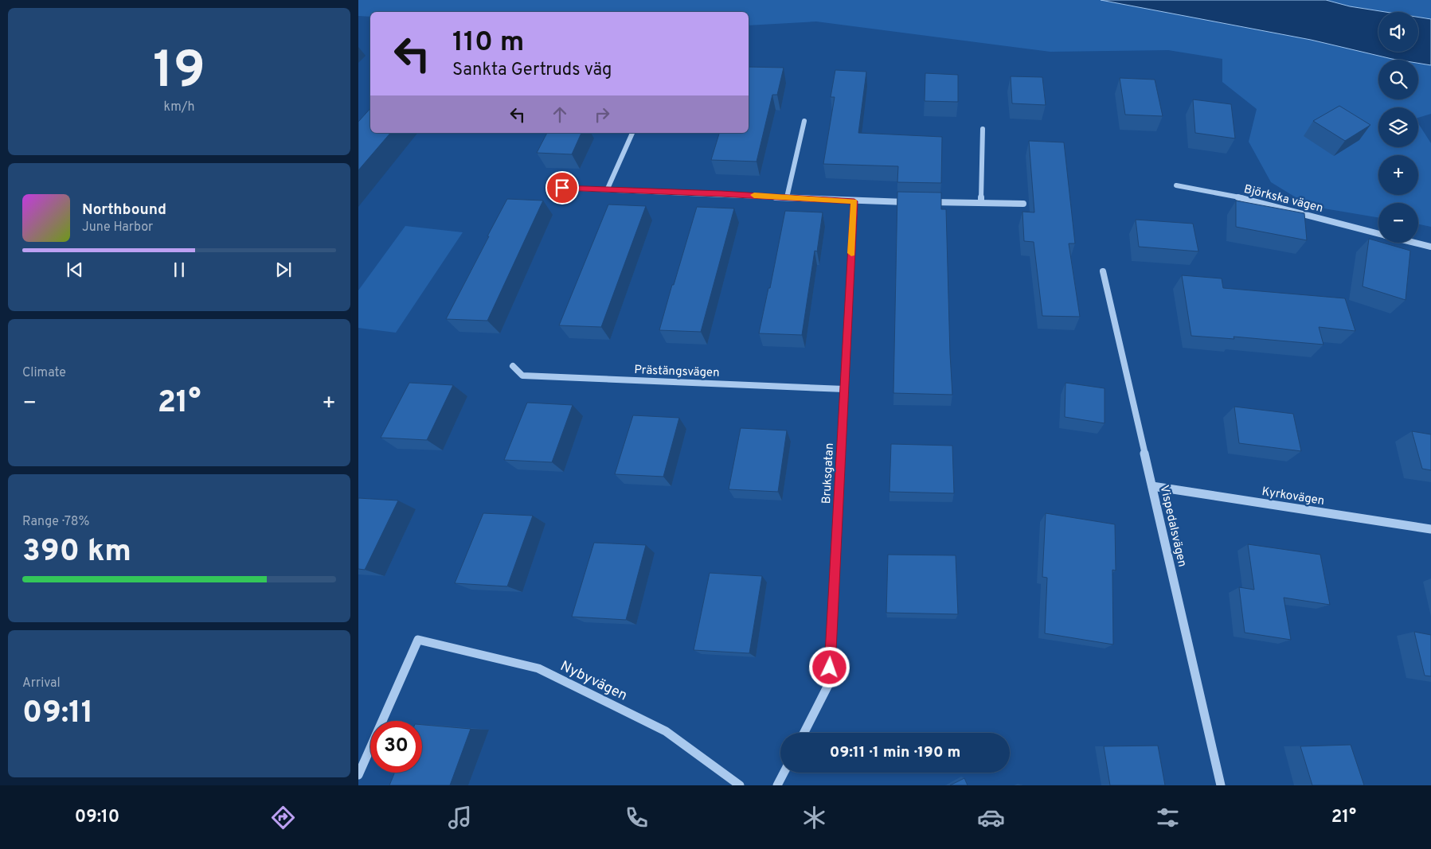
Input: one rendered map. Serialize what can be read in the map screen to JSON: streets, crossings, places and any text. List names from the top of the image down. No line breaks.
{"streets":{"street":["Björkska vägen","Prästängsvägen","Bruksgatan","Kyrkovägen","Vispedalsvägen","Nybyvägen"]},"crossings":[["Prästängsvägen","Bruksgatan"],["Kyrkovägen","Vispedalsvägen"]],"page":{"tile":[["19","km/h"],"Climate",["Range · 78%","390 km"],["Arrival","09:11"]],"map_buttons":["+","−"],"turn":["110 m","Sankta Gertruds väg"],"song":["Northbound","June Harbor"],"heat":["−","21°","+"],"limit":"30","trip":"09:11 · 1 min · 190 m","tabs":["09:10","21°"]}}
